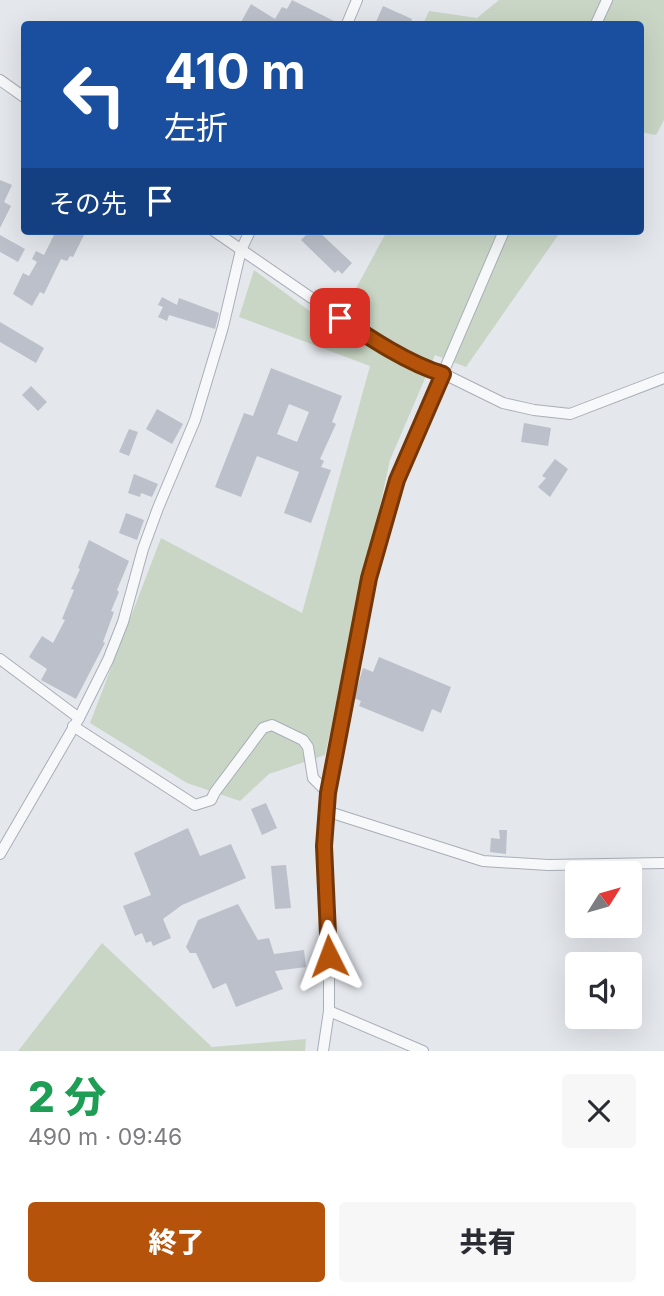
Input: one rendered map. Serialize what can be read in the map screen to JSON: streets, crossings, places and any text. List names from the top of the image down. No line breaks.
{"north":"top right","page":{"turn":["410 m","左折"],"then":"その先","heading":["2 分","490 m · 09:46"],"buttons":["終了","共有"]}}
